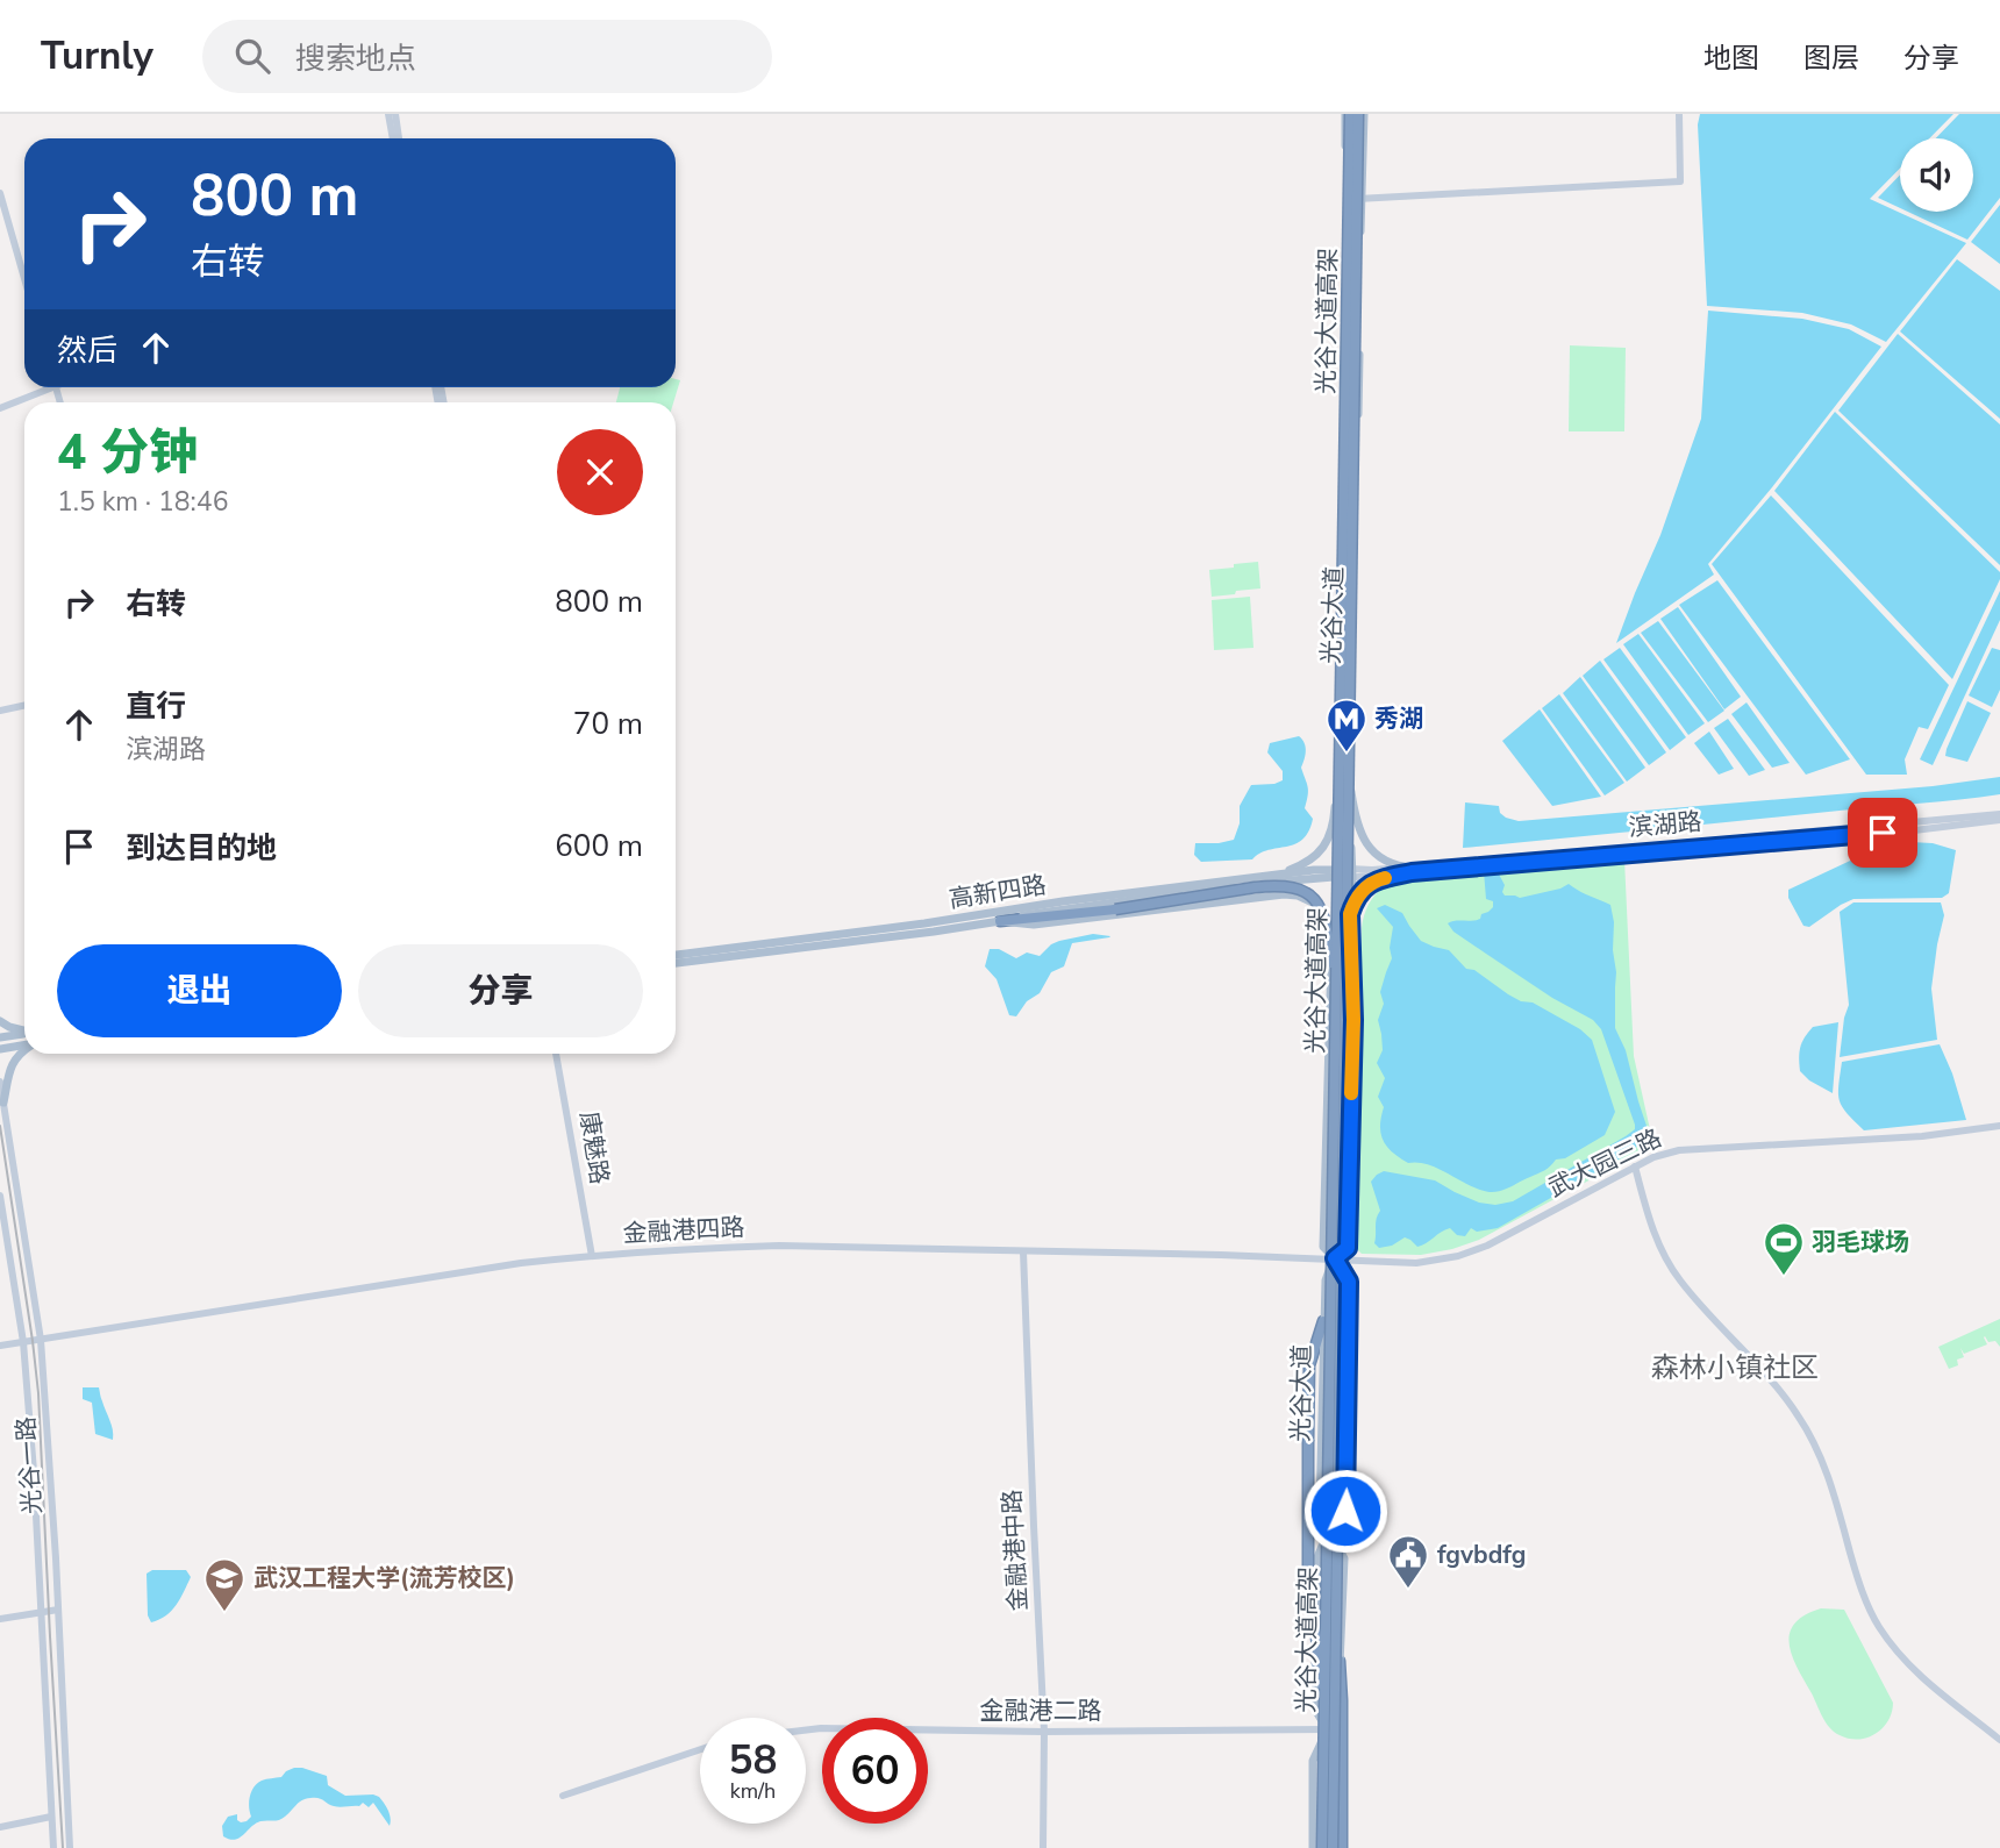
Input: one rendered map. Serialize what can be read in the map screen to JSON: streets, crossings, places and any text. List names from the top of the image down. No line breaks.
{"streets":{"highway":["光谷大道高架"],"main road":["光谷大道","高新四路"],"street":["滨湖路","康魅路","武大园三路","金融港四路","光谷一路","金融港中路","金融港二路"]},"crossings":[["光谷大道高架","光谷大道"],["光谷大道","滨湖路"],["光谷大道","高新四路"],["光谷大道","武大园三路"],["光谷大道","金融港四路"],["光谷大道","金融港二路"],["滨湖路","高新四路"],["康魅路","金融港四路"],["武大园三路","金融港四路"],["金融港四路","光谷一路"],["金融港四路","金融港中路"],["金融港中路","金融港二路"]],"districts":["森林小镇社区"],"places":{"metro station":["秀湖"],"sports":["羽毛球场"],"public building":["fgvbdfg"],"school or university":["武汉工程大学(流芳校区)"]},"page":{"header":"Turnly","search":"搜索地点","nav":["地图","图层","分享"],"turn":["800 m","右转"],"then":"然后","heading":["4 分钟","1.5 km · 18:46"],"list":[{"name":"右转","value":"800 m"},{"name":"直行","note":"滨湖路","value":"70 m"},{"name":"到达目的地","value":"600 m"}],"buttons":["退出","分享"],"speed":"58 km/h","limit":"60"}}
